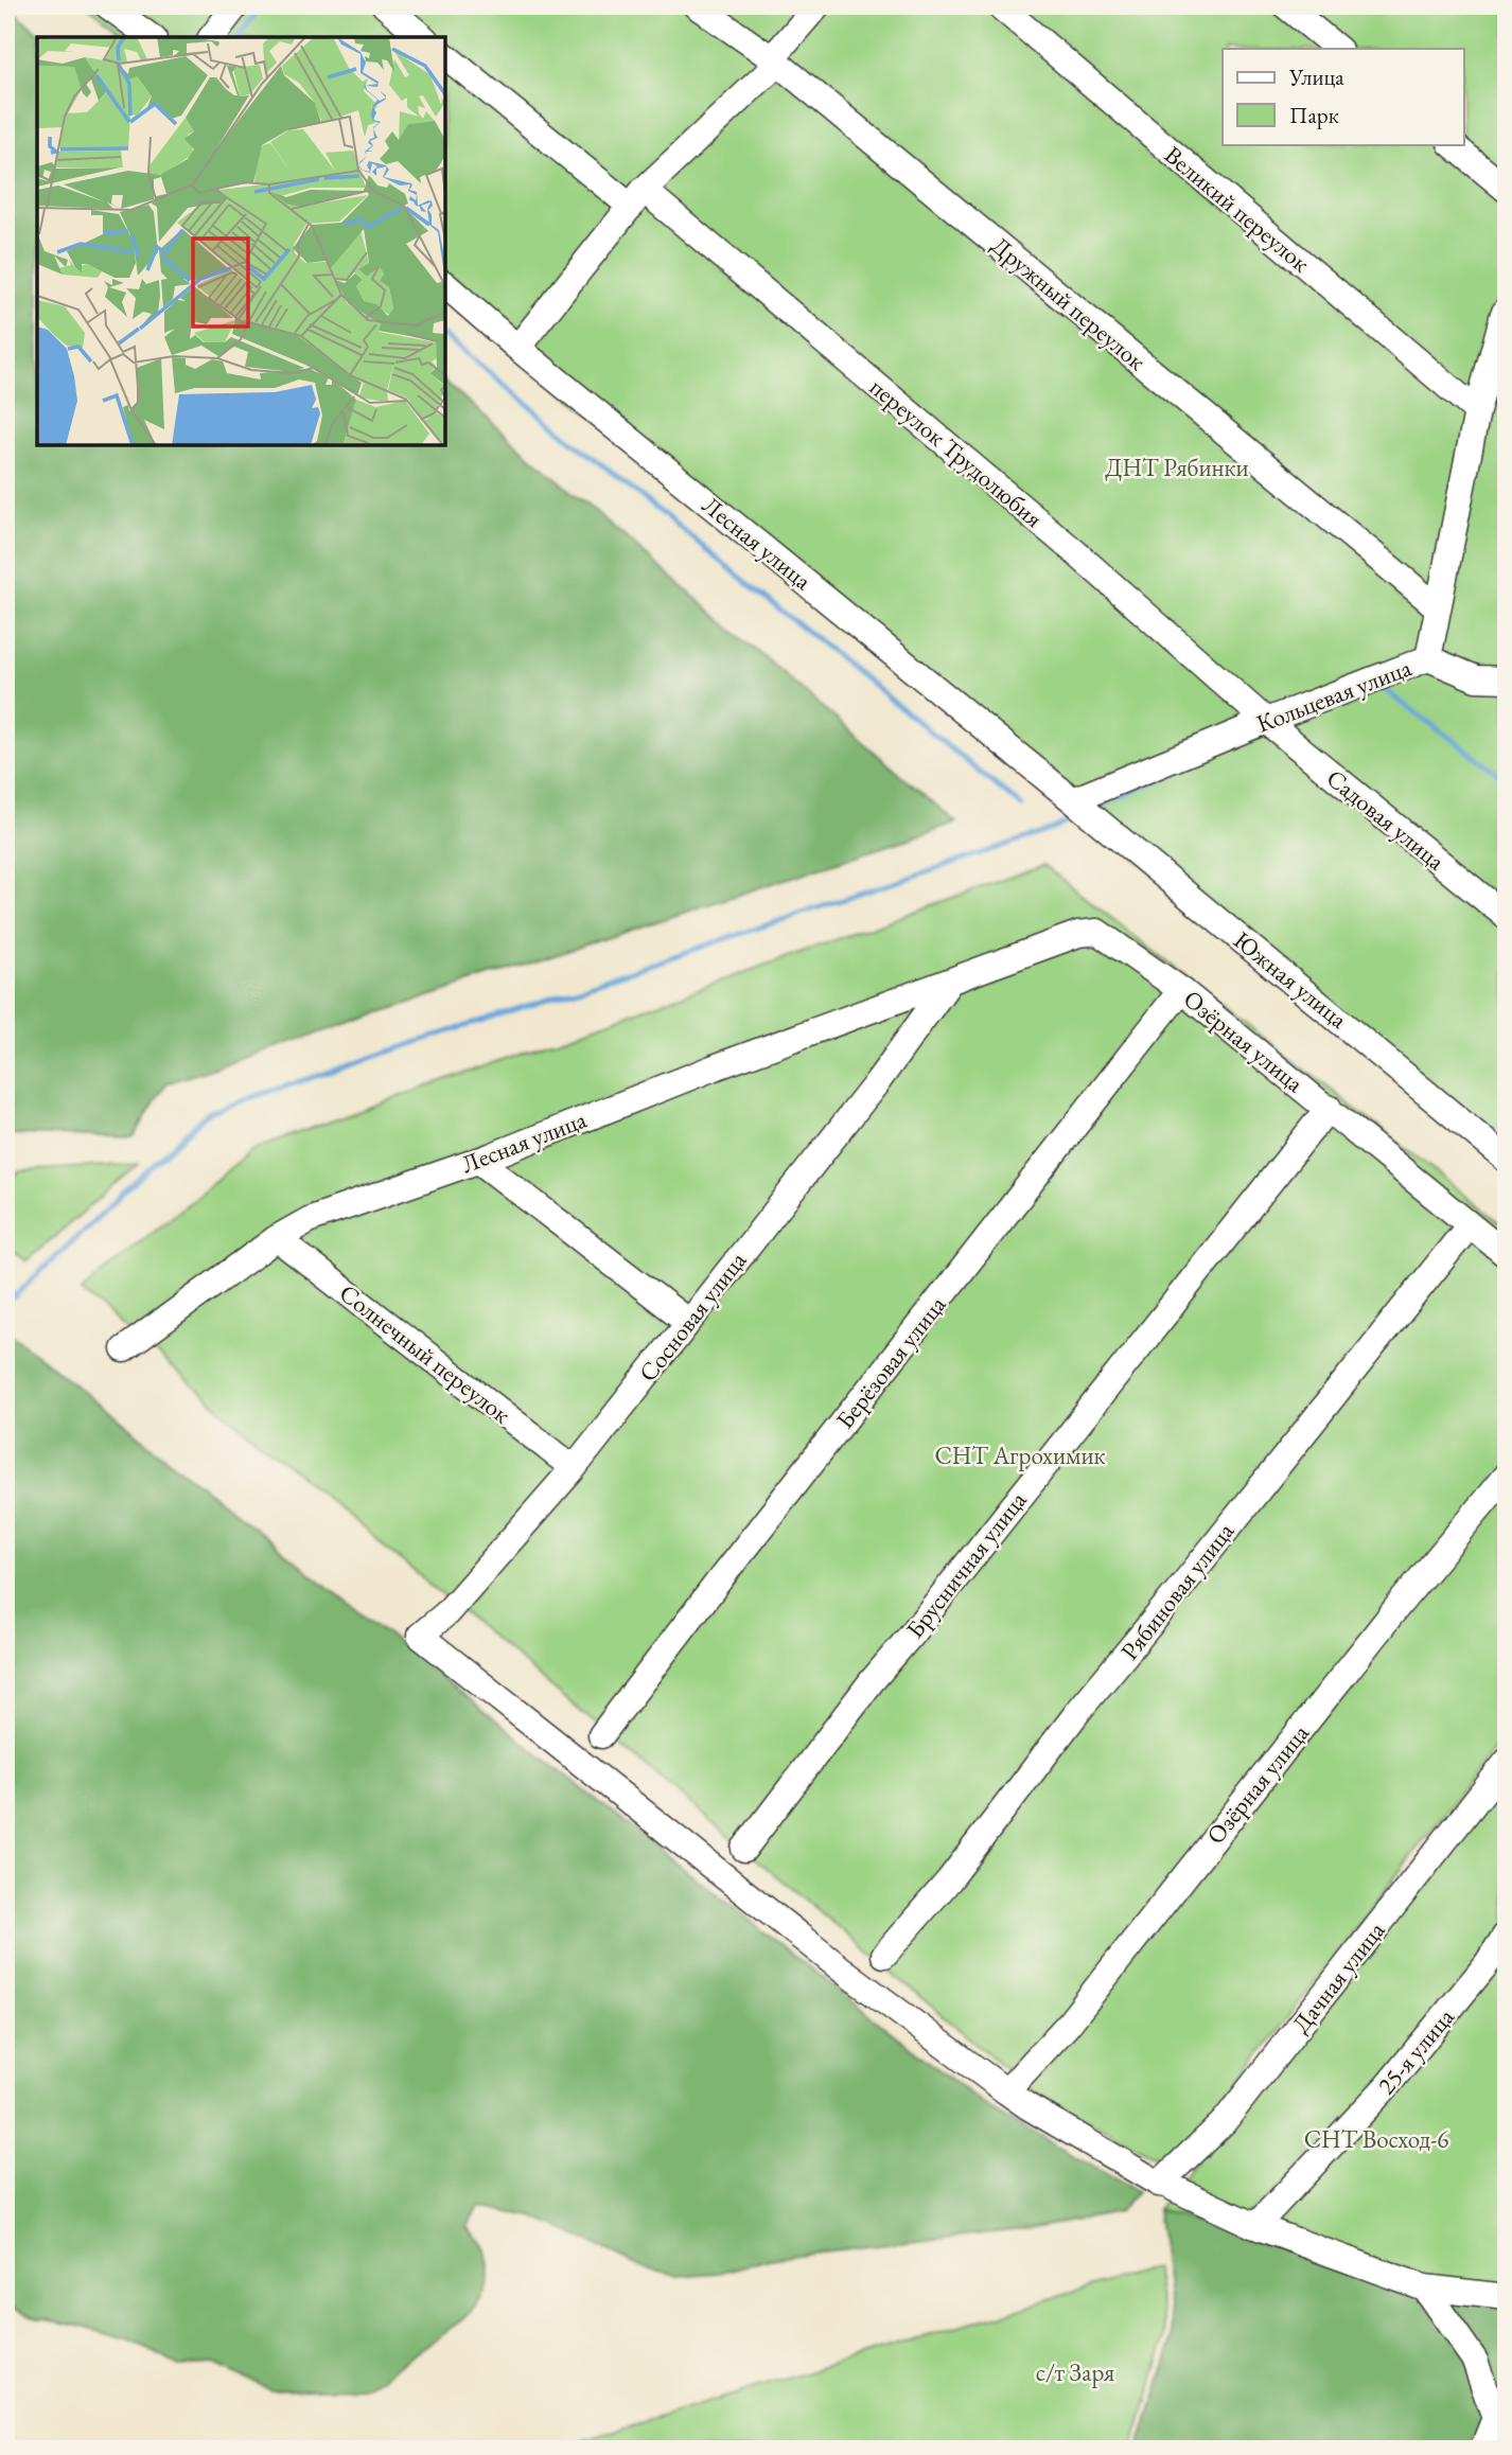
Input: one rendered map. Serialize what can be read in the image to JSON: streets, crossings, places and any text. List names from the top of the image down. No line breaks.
{"streets":{"street":["Великий переулок","Дружный переулок","переулок Трудолюбия","Лесная улица","Кольцевая улица","Садовая улица","Южная улица","Озёрная улица","Сосновая улица","Солнечный переулок","Берёзовая улица","Брусничная улица","Рябиновая улица","Дачная улица","25-я улица"]},"crossings":[["Великий переулок","Кольцевая улица"],["Дружный переулок","Кольцевая улица"],["переулок Трудолюбия","Кольцевая улица"],["переулок Трудолюбия","Садовая улица"],["Лесная улица","Кольцевая улица"],["Лесная улица","Южная улица"],["Лесная улица","Озёрная улица"],["Лесная улица","Сосновая улица"],["Лесная улица","Солнечный переулок"],["Кольцевая улица","Садовая улица"],["Кольцевая улица","Южная улица"],["Озёрная улица","Сосновая улица"],["Озёрная улица","Берёзовая улица"],["Озёрная улица","Брусничная улица"],["Озёрная улица","Рябиновая улица"],["Сосновая улица","Солнечный переулок"]],"parks":["ДНТ Рябинки","СНТ Агрохимик","СНТ Восход-6","с/т Заря"],"legend":["Улица","Парк"]}
